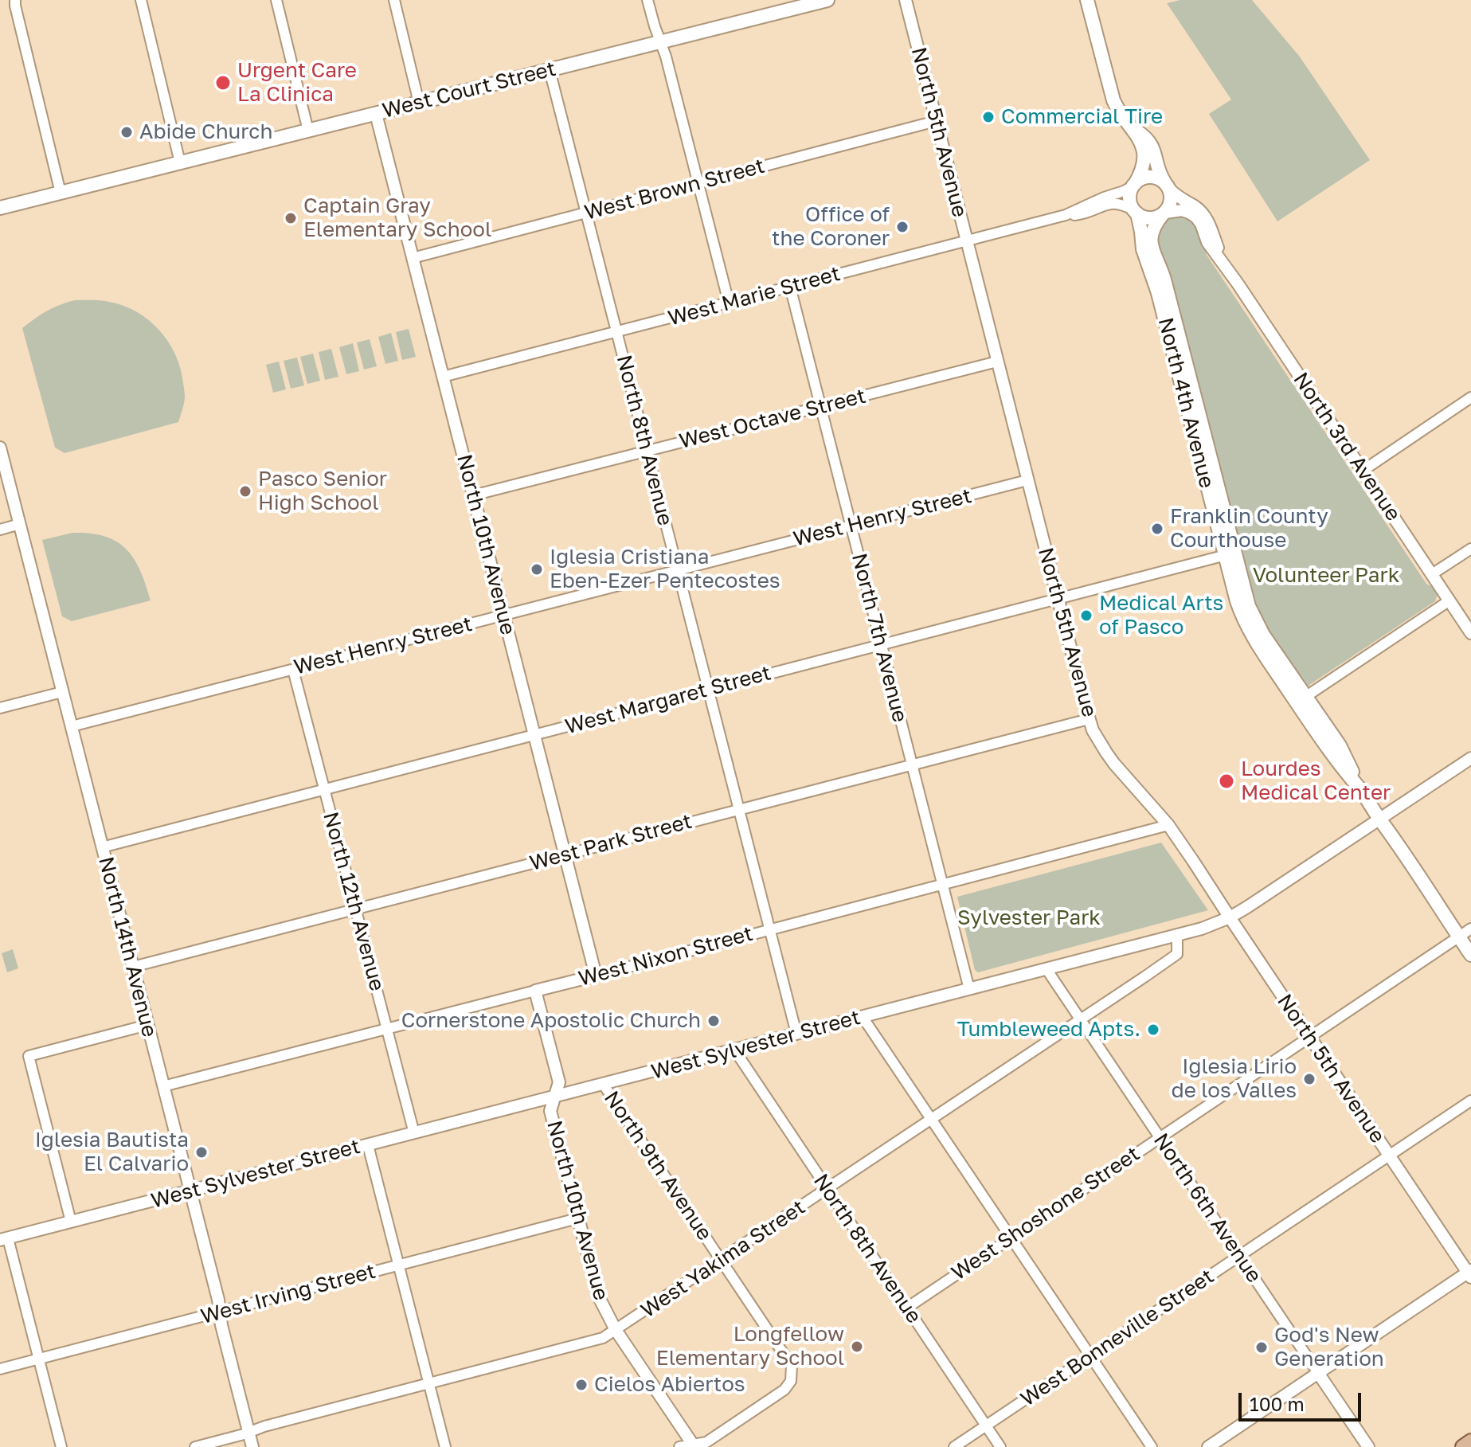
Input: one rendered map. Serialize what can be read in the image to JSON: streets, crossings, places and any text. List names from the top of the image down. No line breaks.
{"streets":{"main road":["West Court Street","North 4th Avenue"],"street":["North 5th Avenue","West Brown Street","West Marie Street","West Octave Street","North 8th Avenue","North 3rd Avenue","West Henry Street","North 10th Avenue","North 7th Avenue","West Margaret Street","West Park Street","North 12th Avenue","North 14th Avenue","West Nixon Street","West Sylvester Street","North 9th Avenue","North 6th Avenue","West Shoshone Street","West Yakima Street","West Irving Street","West Bonneville Street"]},"crossings":[["West Court Street","North 8th Avenue"],["West Court Street","North 10th Avenue"],["North 5th Avenue","West Brown Street"],["North 5th Avenue","West Marie Street"],["North 5th Avenue","West Octave Street"],["North 5th Avenue","West Henry Street"],["North 5th Avenue","West Margaret Street"],["North 5th Avenue","West Park Street"],["North 5th Avenue","West Nixon Street"],["North 5th Avenue","West Sylvester Street"],["North 5th Avenue","West Shoshone Street"],["North 5th Avenue","West Bonneville Street"],["West Brown Street","North 8th Avenue"],["West Brown Street","North 10th Avenue"],["West Marie Street","North 4th Avenue"],["West Marie Street","North 8th Avenue"],["West Marie Street","North 3rd Avenue"],["West Marie Street","North 10th Avenue"],["West Marie Street","North 7th Avenue"],["North 4th Avenue","North 3rd Avenue"],["North 4th Avenue","West Margaret Street"],["North 4th Avenue","West Sylvester Street"],["North 4th Avenue","West Shoshone Street"],["West Octave Street","North 8th Avenue"],["West Octave Street","North 10th Avenue"],["West Octave Street","North 7th Avenue"],["North 8th Avenue","West Henry Street"],["North 8th Avenue","West Margaret Street"],["North 8th Avenue","West Park Street"],["North 8th Avenue","West Nixon Street"],["North 8th Avenue","West Sylvester Street"],["North 8th Avenue","West Shoshone Street"],["North 8th Avenue","West Yakima Street"],["North 8th Avenue","West Bonneville Street"],["West Henry Street","North 10th Avenue"],["West Henry Street","North 7th Avenue"],["West Henry Street","North 12th Avenue"],["West Henry Street","North 14th Avenue"],["North 10th Avenue","West Margaret Street"],["North 10th Avenue","West Park Street"],["North 10th Avenue","West Nixon Street"],["North 10th Avenue","West Sylvester Street"],["North 10th Avenue","North 9th Avenue"],["North 10th Avenue","West Yakima Street"],["North 10th Avenue","West Irving Street"],["North 7th Avenue","West Margaret Street"],["North 7th Avenue","West Park Street"],["North 7th Avenue","West Nixon Street"],["North 7th Avenue","West Sylvester Street"],["West Margaret Street","North 12th Avenue"],["West Margaret Street","North 14th Avenue"],["West Park Street","North 12th Avenue"],["West Park Street","North 14th Avenue"],["North 12th Avenue","West Nixon Street"],["North 12th Avenue","West Sylvester Street"],["North 14th Avenue","West Nixon Street"],["North 14th Avenue","West Sylvester Street"],["North 14th Avenue","West Yakima Street"],["North 14th Avenue","West Irving Street"],["West Sylvester Street","North 9th Avenue"],["West Sylvester Street","North 6th Avenue"],["West Sylvester Street","West Yakima Street"],["North 9th Avenue","West Yakima Street"],["North 6th Avenue","West Shoshone Street"],["North 6th Avenue","West Yakima Street"],["North 6th Avenue","West Bonneville Street"]],"parks":["Volunteer Park","Sylvester Park"],"places":["Urgent Care La Clinica","Commercial Tire","Abide Church","Captain Gray Elementary School","Office of the Coroner","Pasco Senior High School","Franklin County Courthouse","Iglesia Cristiana Eben-Ezer Pentecostes","Medical Arts of Pasco","Lourdes Medical Center","Cornerstone Apostolic Church","Tumbleweed Apts.","Iglesia Lirio de los Valles","Iglesia Bautista El Calvario","Longfellow Elementary School","God's New Generation","Cielos Abiertos"],"scale_bar":"100 m"}
